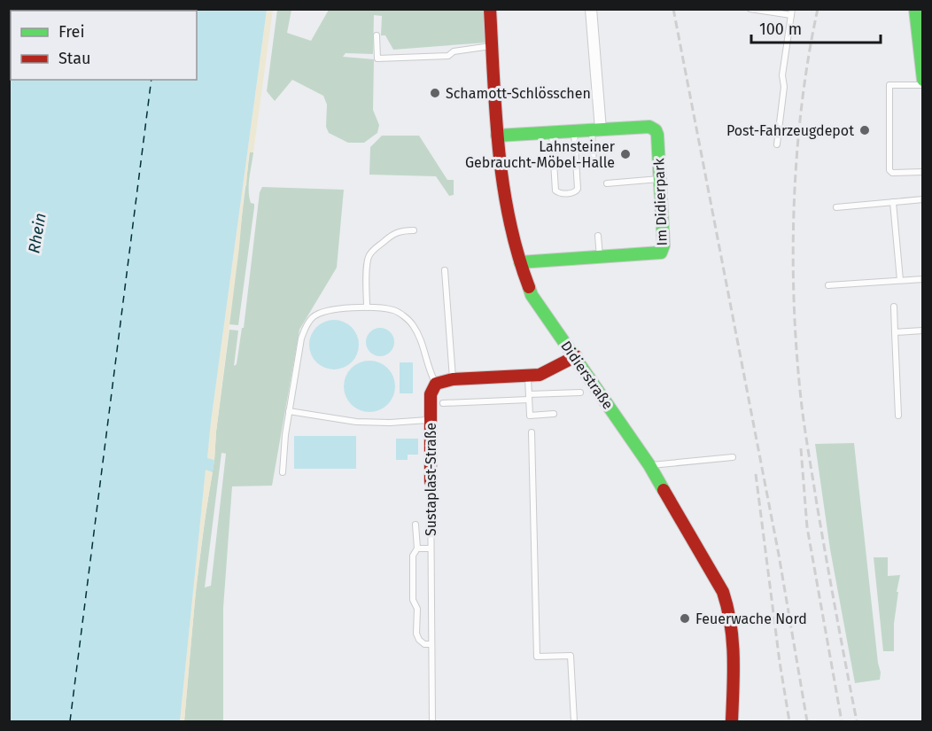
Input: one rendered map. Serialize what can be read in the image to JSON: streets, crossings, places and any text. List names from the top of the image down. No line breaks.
{"streets":{"street":["Im Didierpark","Didierstraße","Sustaplast-Straße"]},"crossings":[["Im Didierpark","Didierstraße"]],"water":["Rhein"],"places":["Schamott-Schlösschen","Post-Fahrzeugdepot","Lahnsteiner Gebraucht-Möbel-Halle","Feuerwache Nord"],"legend":["Frei","Stau"],"scale_bar":"100 m"}
